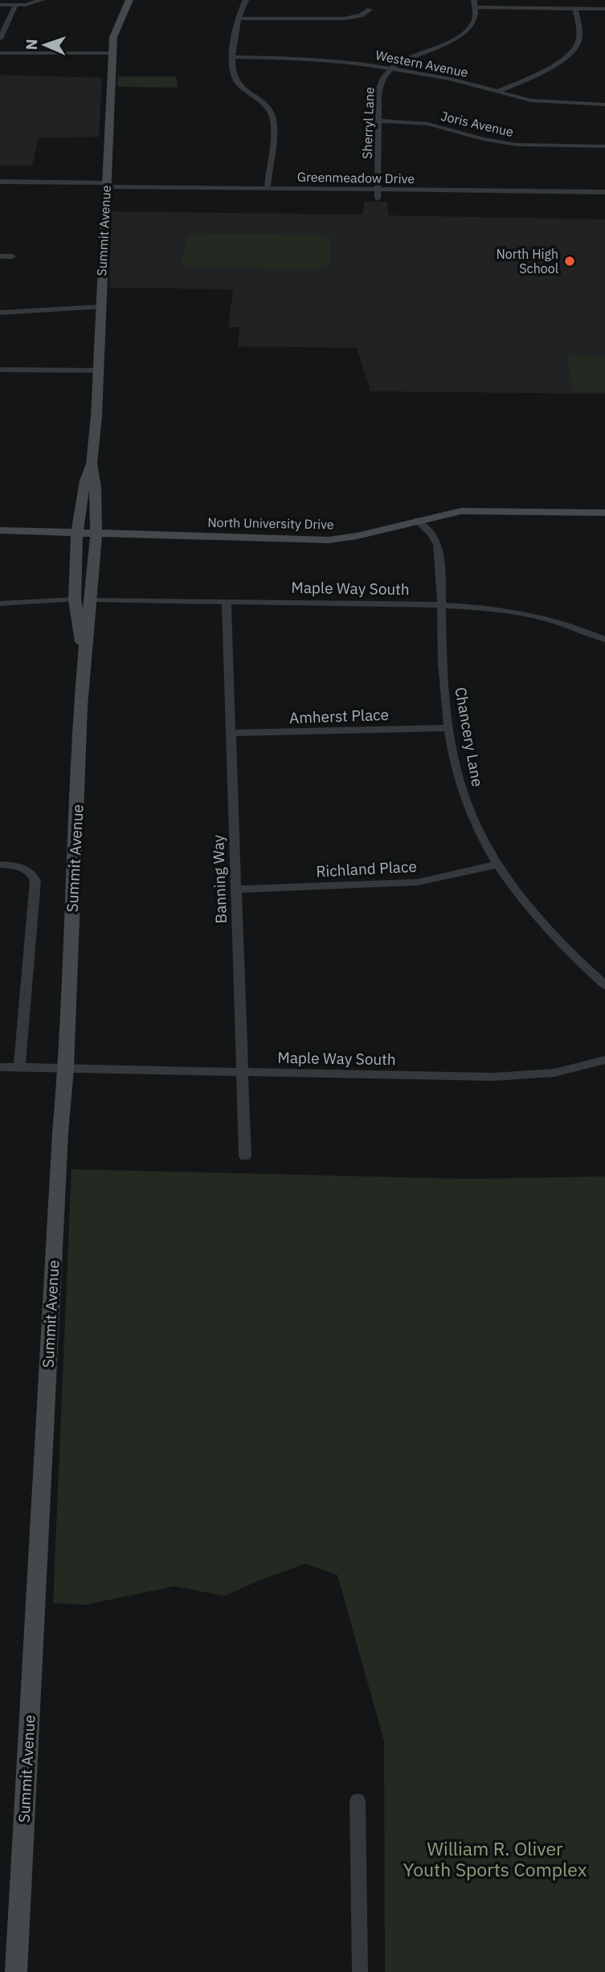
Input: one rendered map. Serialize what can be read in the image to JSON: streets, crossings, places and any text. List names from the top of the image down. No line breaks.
{"streets":{"main road":["Summit Avenue"],"street":["Western Avenue","Sherryl Lane","Joris Avenue","Greenmeadow Drive","North University Drive","Maple Way South","Amherst Place","Chancery Lane","Richland Place","Banning Way"]},"crossings":[["Western Avenue","Sherryl Lane"],["Sherryl Lane","Joris Avenue"],["Sherryl Lane","Greenmeadow Drive"],["Greenmeadow Drive","Summit Avenue"],["Summit Avenue","North University Drive"],["Summit Avenue","Maple Way South"],["North University Drive","Chancery Lane"],["Maple Way South","Chancery Lane"],["Maple Way South","Banning Way"],["Amherst Place","Chancery Lane"],["Amherst Place","Banning Way"],["Chancery Lane","Richland Place"],["Richland Place","Banning Way"]],"parks":["William R. Oliver Youth Sports Complex"],"places":["North High School"],"north":"left"}
